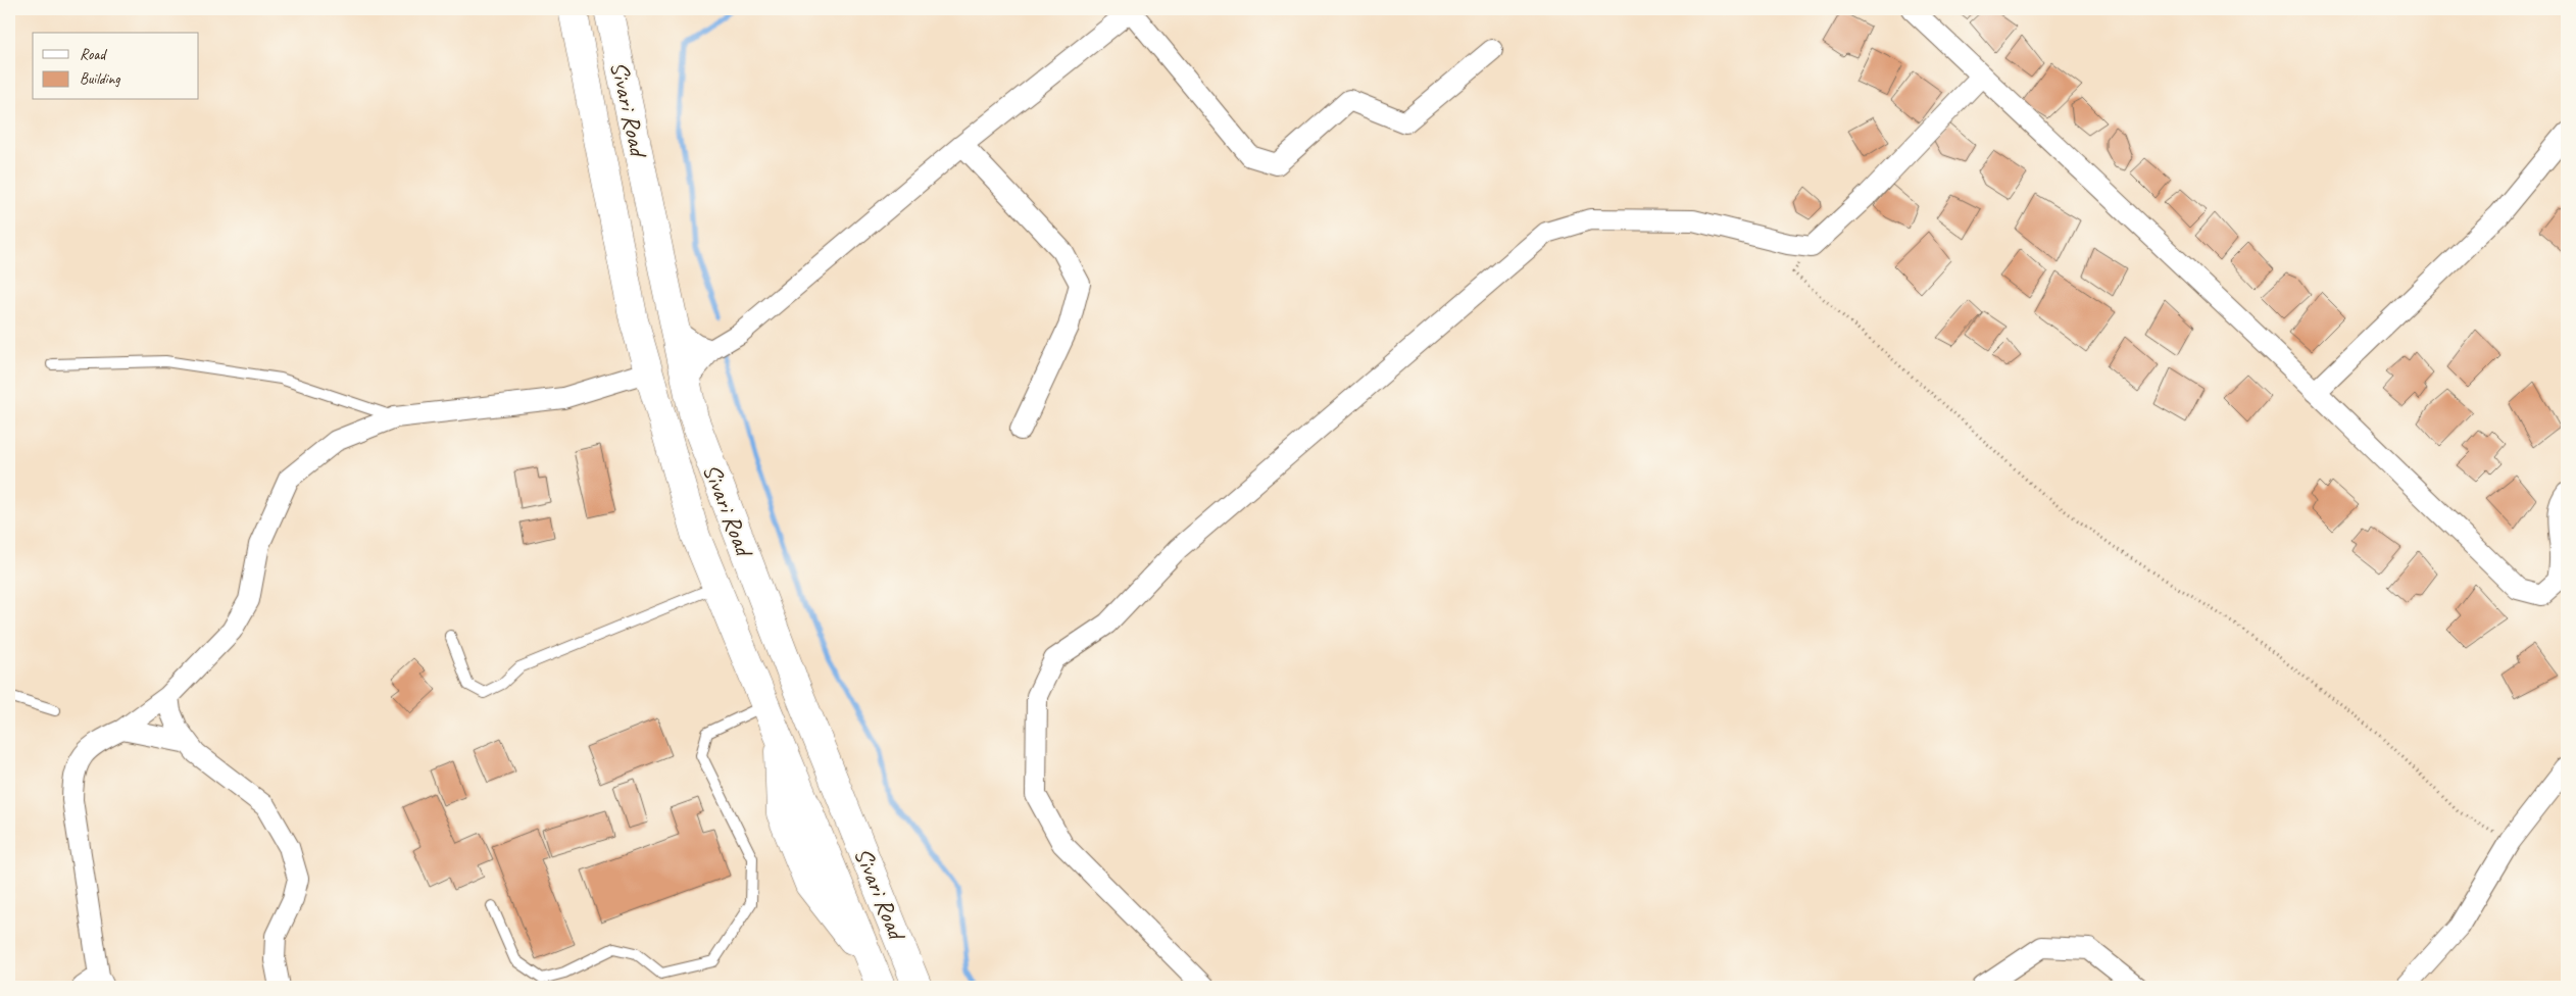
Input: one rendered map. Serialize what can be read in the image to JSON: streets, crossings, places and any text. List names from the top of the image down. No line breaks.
{"streets":{"main road":["Sivari Road"]},"legend":["Road","Building"]}
